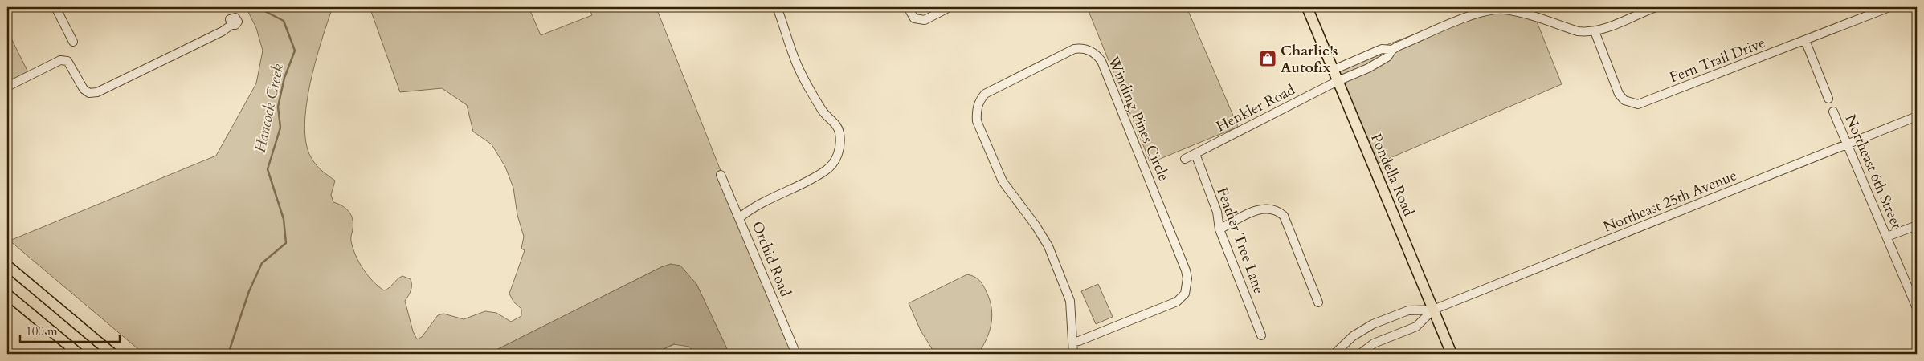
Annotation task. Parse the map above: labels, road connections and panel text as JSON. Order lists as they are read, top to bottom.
{
  "streets": {
    "main road": ["Pondella Road"],
    "street": [
      "Fern Trail Drive",
      "Henkler Road",
      "Winding Pines Circle",
      "Northeast 6th Street",
      "Northeast 25th Avenue",
      "Feather Tree Lane",
      "Orchid Road"
    ]
  },
  "crossings": [
    ["Henkler Road", "Pondella Road"],
    ["Henkler Road", "Feather Tree Lane"],
    ["Northeast 6th Street", "Northeast 25th Avenue"],
    ["Pondella Road", "Northeast 25th Avenue"]
  ],
  "water": ["Hancock Creek"],
  "places": {
    "shop": ["Charlie's Autofix"]
  },
  "scale_bar": "100 m"
}
